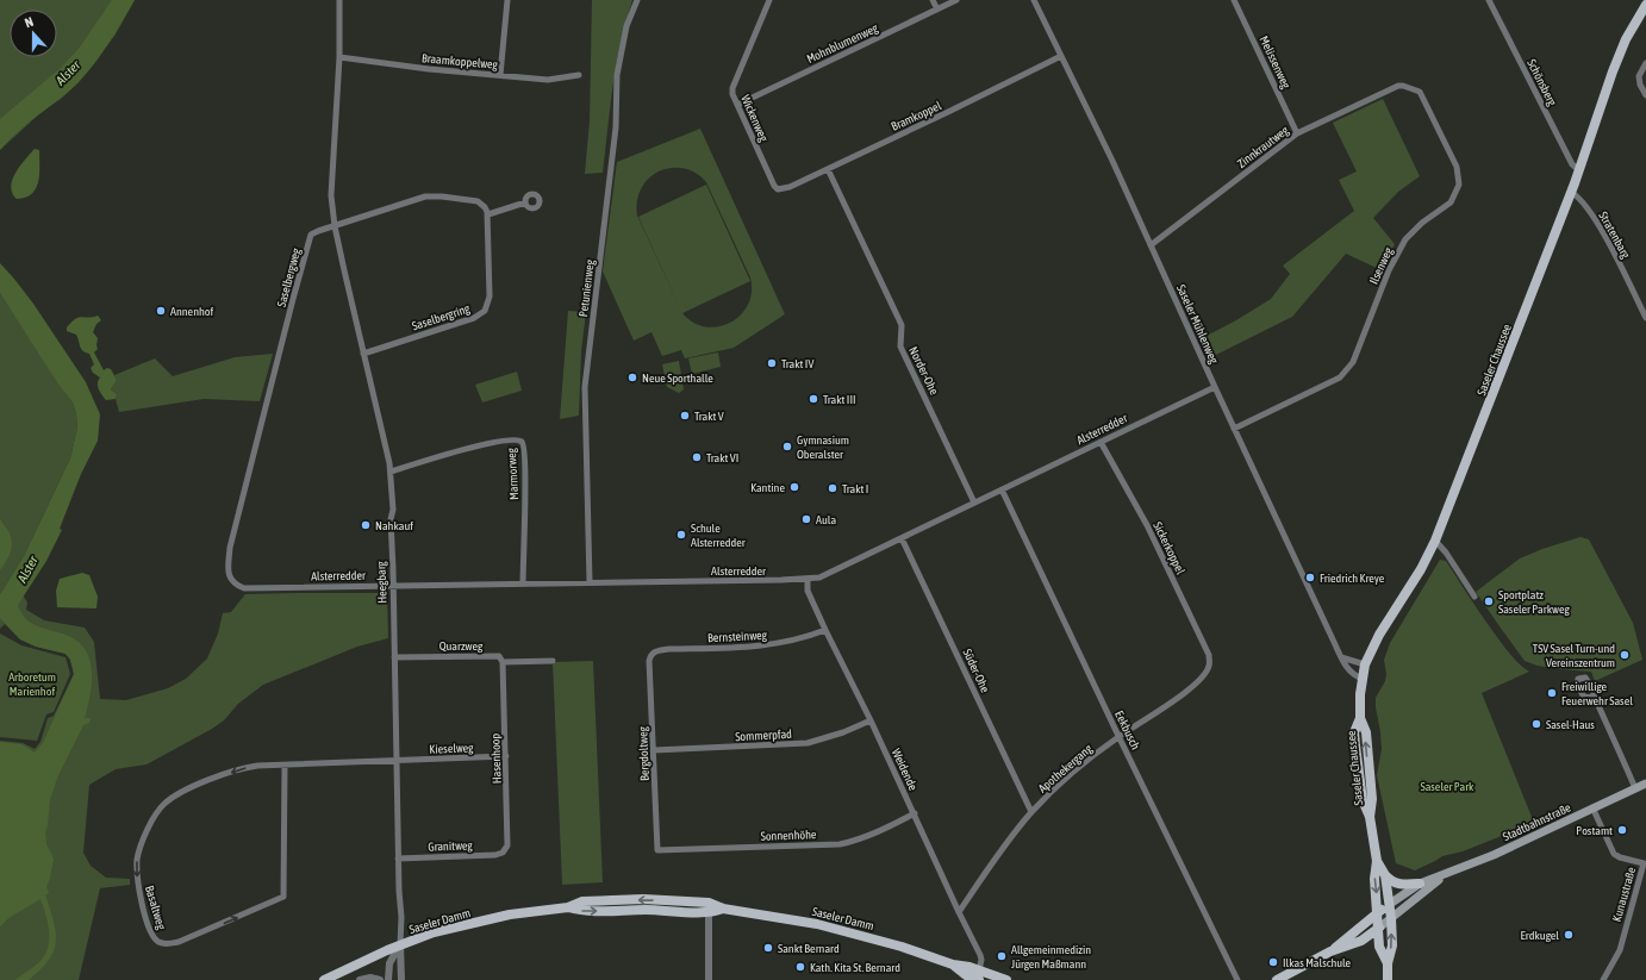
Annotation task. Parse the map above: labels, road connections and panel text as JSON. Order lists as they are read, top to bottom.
{
  "streets": {
    "main road": ["Saseler Chaussee", "Stadtbahnstraße", "Saseler Damm"],
    "street": [
      "Mohnblumenweg",
      "Braamkoppelweg",
      "Melissenweg",
      "Schönsberg",
      "Bramkoppel",
      "Wickenweg",
      "Zinnkrautweg",
      "Stratenbarg",
      "Ilsenweg",
      "Saselbergweg",
      "Petunienweg",
      "Saselbergring",
      "Saseler Mühlenweg",
      "Norder-Ohe",
      "Alsterredder",
      "Marmorweg",
      "Sickerkoppel",
      "Heegbarg",
      "Bernsteinweg",
      "Quarzweg",
      "Süder-Ohe",
      "Eekbusch",
      "Sommerpfad",
      "Kieselweg",
      "Bergdoltweg",
      "Hasenhoop",
      "Apothekergang",
      "Weidende",
      "Sonnenhöhe",
      "Granitweg",
      "Kunaustraße",
      "Basaltweg"
    ]
  },
  "crossings": [
    ["Mohnblumenweg", "Wickenweg"],
    ["Melissenweg", "Zinnkrautweg"],
    ["Schönsberg", "Saseler Chaussee"],
    ["Bramkoppel", "Wickenweg"],
    ["Bramkoppel", "Saseler Mühlenweg"],
    ["Bramkoppel", "Norder-Ohe"],
    ["Zinnkrautweg", "Ilsenweg"],
    ["Zinnkrautweg", "Saseler Mühlenweg"],
    ["Stratenbarg", "Saseler Chaussee"],
    ["Ilsenweg", "Saseler Mühlenweg"],
    ["Saselbergweg", "Alsterredder"],
    ["Saselbergweg", "Heegbarg"],
    ["Petunienweg", "Alsterredder"],
    ["Saselbergring", "Heegbarg"],
    ["Saseler Mühlenweg", "Saseler Chaussee"],
    ["Saseler Mühlenweg", "Alsterredder"],
    ["Saseler Chaussee", "Stadtbahnstraße"],
    ["Norder-Ohe", "Alsterredder"],
    ["Alsterredder", "Marmorweg"],
    ["Alsterredder", "Sickerkoppel"],
    ["Alsterredder", "Heegbarg"],
    ["Alsterredder", "Süder-Ohe"],
    ["Alsterredder", "Eekbusch"],
    ["Alsterredder", "Weidende"],
    ["Marmorweg", "Heegbarg"],
    ["Sickerkoppel", "Apothekergang"],
    ["Heegbarg", "Quarzweg"],
    ["Heegbarg", "Kieselweg"],
    ["Heegbarg", "Granitweg"],
    ["Heegbarg", "Basaltweg"],
    ["Heegbarg", "Saseler Damm"],
    ["Bernsteinweg", "Bergdoltweg"],
    ["Bernsteinweg", "Weidende"],
    ["Quarzweg", "Hasenhoop"],
    ["Süder-Ohe", "Apothekergang"],
    ["Eekbusch", "Apothekergang"],
    ["Sommerpfad", "Bergdoltweg"],
    ["Sommerpfad", "Weidende"],
    ["Kieselweg", "Hasenhoop"],
    ["Kieselweg", "Basaltweg"],
    ["Bergdoltweg", "Sonnenhöhe"],
    ["Hasenhoop", "Granitweg"],
    ["Apothekergang", "Weidende"],
    ["Weidende", "Sonnenhöhe"],
    ["Weidende", "Saseler Damm"],
    ["Stadtbahnstraße", "Kunaustraße"]
  ],
  "water": ["Alster"],
  "parks": ["Arboretum Marienhof", "Saseler Park"],
  "places": [
    "Annenhof",
    "Trakt IV",
    "Neue Sporthalle",
    "Trakt III",
    "Trakt V",
    "Gymnasium Oberalster",
    "Trakt VI",
    "Kantine",
    "Trakt I",
    "Aula",
    "Nahkauf",
    "Schule Alsterredder",
    "Friedrich Kreye",
    "Sportplatz Saseler Parkweg",
    "TSV Sasel Turn-und Vereinszentrum",
    "Freiwillige Feuerwehr Sasel",
    "Sasel-Haus",
    "Postamt",
    "Erdkugel",
    "Sankt Bernard",
    "Allgemeinmedizin Jürgen Maßmann",
    "Ilkas Malschule",
    "Kath. Kita St. Bernard"
  ],
  "north": "top"
}
